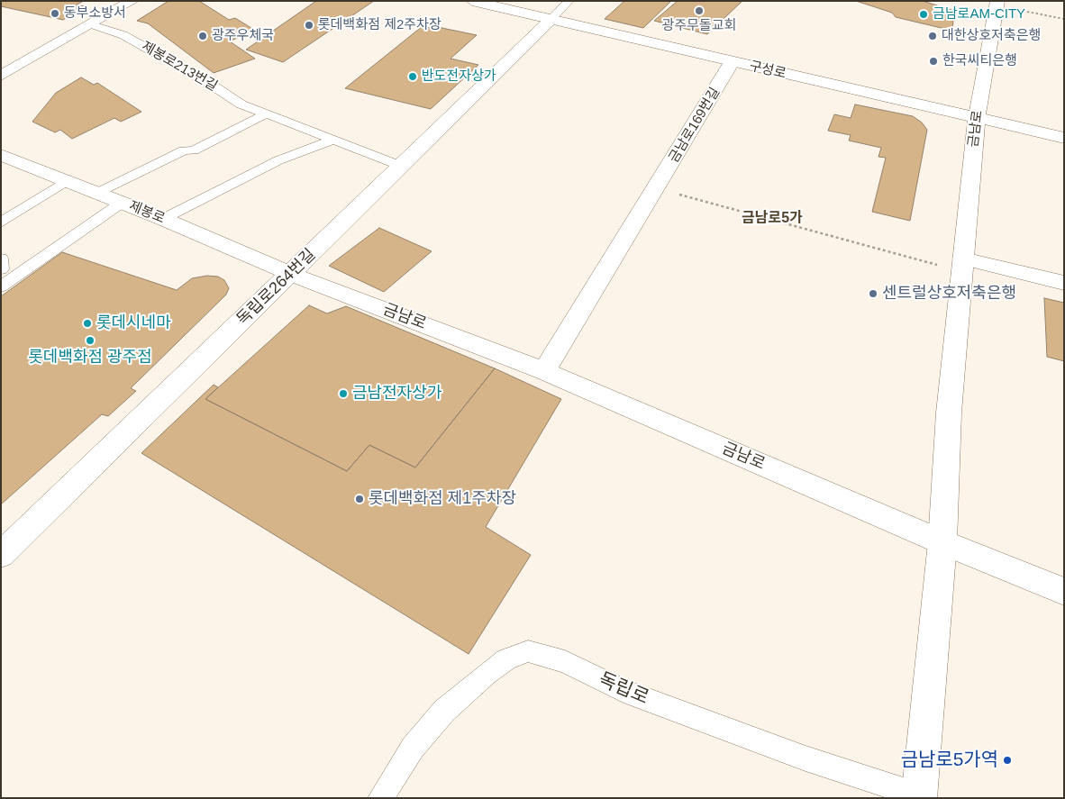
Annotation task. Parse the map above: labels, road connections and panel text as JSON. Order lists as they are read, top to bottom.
{
  "streets": {
    "street": [
      "구성로",
      "금남로169번길",
      "금남로",
      "제봉로",
      "독립로264번길"
    ],
    "lane": ["제봉로213번길", "독립로"]
  },
  "crossings": [
    ["제봉로213번길", "독립로264번길"],
    ["구성로", "금남로169번길"],
    ["구성로", "금남로"],
    ["구성로", "독립로264번길"],
    ["금남로", "제봉로"],
    ["금남로", "독립로264번길"],
    ["금남로", "독립로"],
    ["제봉로", "독립로264번길"]
  ],
  "districts": ["금남로5가"],
  "places": [
    "광주무돌교회",
    "동부소방서",
    "금남로AM-CITY",
    "롯데백화점 제2주차장",
    "광주우체국",
    "대한상호저축은행",
    "한국씨티은행",
    "반도전자상가",
    "센트럴상호저축은행",
    "롯데시네마",
    "롯데백화점 광주점",
    "금남전자상가",
    "롯데백화점 제1주차장",
    "금남로5가역"
  ]
}
